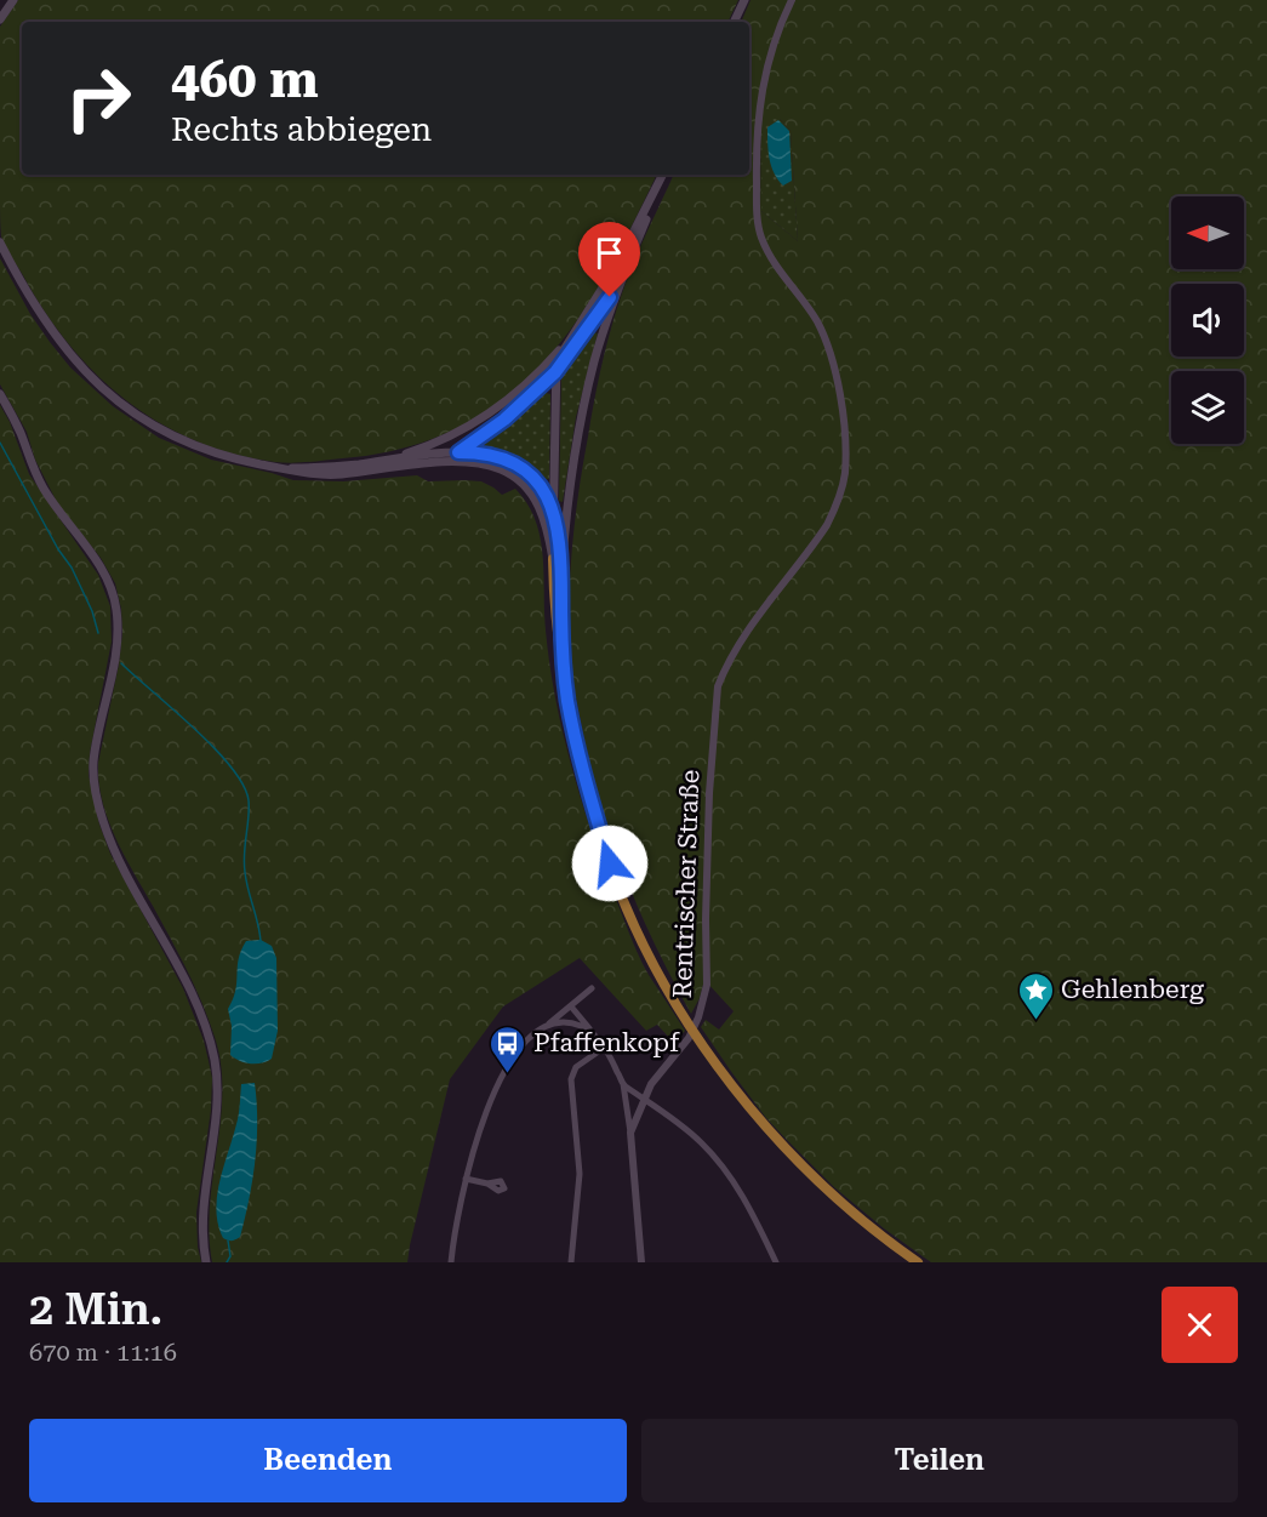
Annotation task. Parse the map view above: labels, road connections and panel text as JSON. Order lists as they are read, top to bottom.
{
  "streets": {
    "street": ["Rentrischer Straße"]
  },
  "places": {
    "place": ["Gehlenberg"],
    "bus stop": ["Pfaffenkopf"]
  },
  "north": "left",
  "page": {
    "turn": ["460 m", "Rechts abbiegen"],
    "heading": ["2 Min.", "670 m · 11:16"],
    "buttons": ["Beenden", "Teilen"]
  }
}
